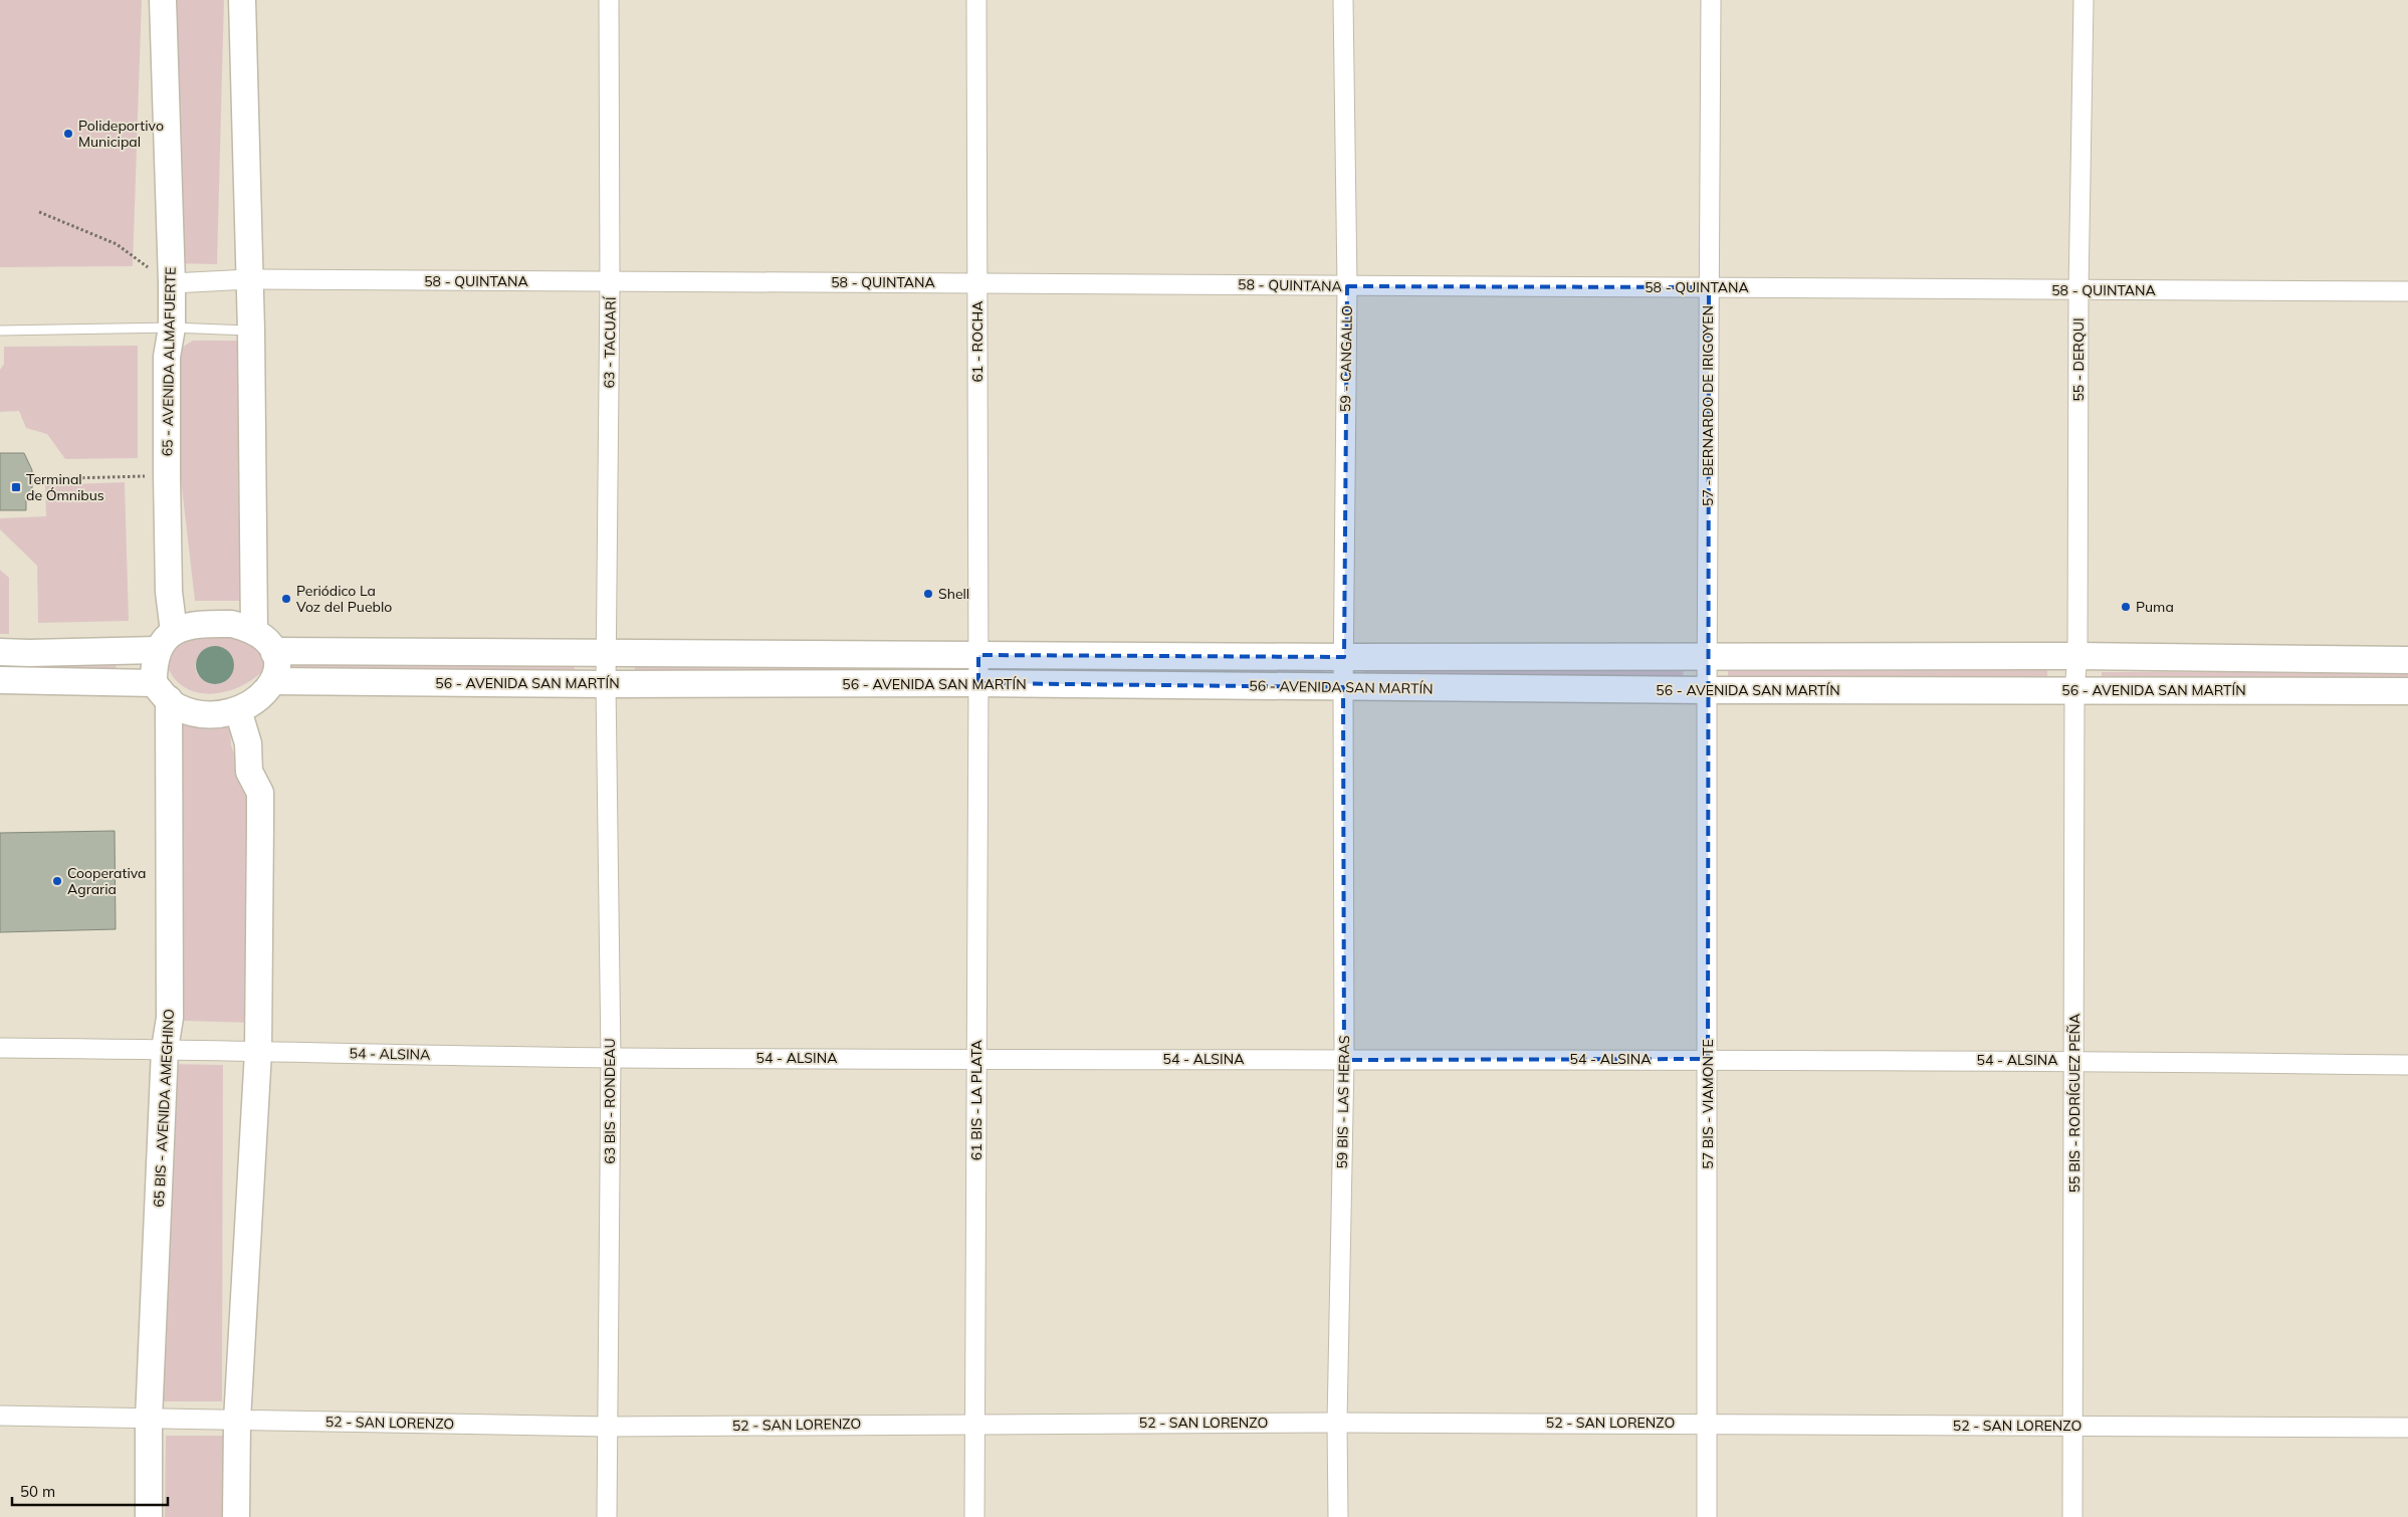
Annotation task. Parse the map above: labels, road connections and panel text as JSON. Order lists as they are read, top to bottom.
{
  "streets": {
    "main road": ["65 - AVENIDA ALMAFUERTE", "56 - AVENIDA SAN MARTÍN", "65 BIS - AVENIDA AMEGHINO"],
    "street": [
      "58 - QUINTANA",
      "61 - ROCHA",
      "63 - TACUARÍ",
      "59 - CANGALLO",
      "55 - DERQUI",
      "57 - BERNARDO DE IRIGOYEN",
      "54 - ALSINA",
      "61 BIS - LA PLATA",
      "63 BIS - RONDEAU",
      "59 BIS - LAS HERAS",
      "55 BIS - RODRÍGUEZ PEÑA",
      "57 BIS - VIAMONTE",
      "52 - SAN LORENZO"
    ]
  },
  "crossings": [
    ["58 - QUINTANA", "61 - ROCHA"],
    ["58 - QUINTANA", "63 - TACUARÍ"],
    ["58 - QUINTANA", "59 - CANGALLO"],
    ["58 - QUINTANA", "55 - DERQUI"],
    ["58 - QUINTANA", "65 - AVENIDA ALMAFUERTE"],
    ["58 - QUINTANA", "57 - BERNARDO DE IRIGOYEN"],
    ["61 - ROCHA", "56 - AVENIDA SAN MARTÍN"],
    ["61 - ROCHA", "61 BIS - LA PLATA"],
    ["63 - TACUARÍ", "56 - AVENIDA SAN MARTÍN"],
    ["63 - TACUARÍ", "63 BIS - RONDEAU"],
    ["59 - CANGALLO", "56 - AVENIDA SAN MARTÍN"],
    ["59 - CANGALLO", "59 BIS - LAS HERAS"],
    ["55 - DERQUI", "56 - AVENIDA SAN MARTÍN"],
    ["55 - DERQUI", "55 BIS - RODRÍGUEZ PEÑA"],
    ["65 - AVENIDA ALMAFUERTE", "56 - AVENIDA SAN MARTÍN"],
    ["65 - AVENIDA ALMAFUERTE", "65 BIS - AVENIDA AMEGHINO"],
    ["57 - BERNARDO DE IRIGOYEN", "56 - AVENIDA SAN MARTÍN"],
    ["57 - BERNARDO DE IRIGOYEN", "57 BIS - VIAMONTE"],
    ["56 - AVENIDA SAN MARTÍN", "61 BIS - LA PLATA"],
    ["56 - AVENIDA SAN MARTÍN", "63 BIS - RONDEAU"],
    ["56 - AVENIDA SAN MARTÍN", "59 BIS - LAS HERAS"],
    ["56 - AVENIDA SAN MARTÍN", "55 BIS - RODRÍGUEZ PEÑA"],
    ["56 - AVENIDA SAN MARTÍN", "57 BIS - VIAMONTE"],
    ["56 - AVENIDA SAN MARTÍN", "65 BIS - AVENIDA AMEGHINO"],
    ["54 - ALSINA", "61 BIS - LA PLATA"],
    ["54 - ALSINA", "63 BIS - RONDEAU"],
    ["54 - ALSINA", "59 BIS - LAS HERAS"],
    ["54 - ALSINA", "55 BIS - RODRÍGUEZ PEÑA"],
    ["54 - ALSINA", "57 BIS - VIAMONTE"],
    ["54 - ALSINA", "65 BIS - AVENIDA AMEGHINO"],
    ["61 BIS - LA PLATA", "52 - SAN LORENZO"],
    ["63 BIS - RONDEAU", "52 - SAN LORENZO"],
    ["59 BIS - LAS HERAS", "52 - SAN LORENZO"],
    ["55 BIS - RODRÍGUEZ PEÑA", "52 - SAN LORENZO"],
    ["57 BIS - VIAMONTE", "52 - SAN LORENZO"],
    ["65 BIS - AVENIDA AMEGHINO", "52 - SAN LORENZO"]
  ],
  "places": {
    "other": [
      "Polideportivo Municipal",
      "Shell",
      "Periódico La Voz del Pueblo",
      "Puma",
      "Cooperativa Agraria"
    ],
    "transit": ["Terminal de Ómnibus"]
  },
  "scale_bar": "50 m"
}
